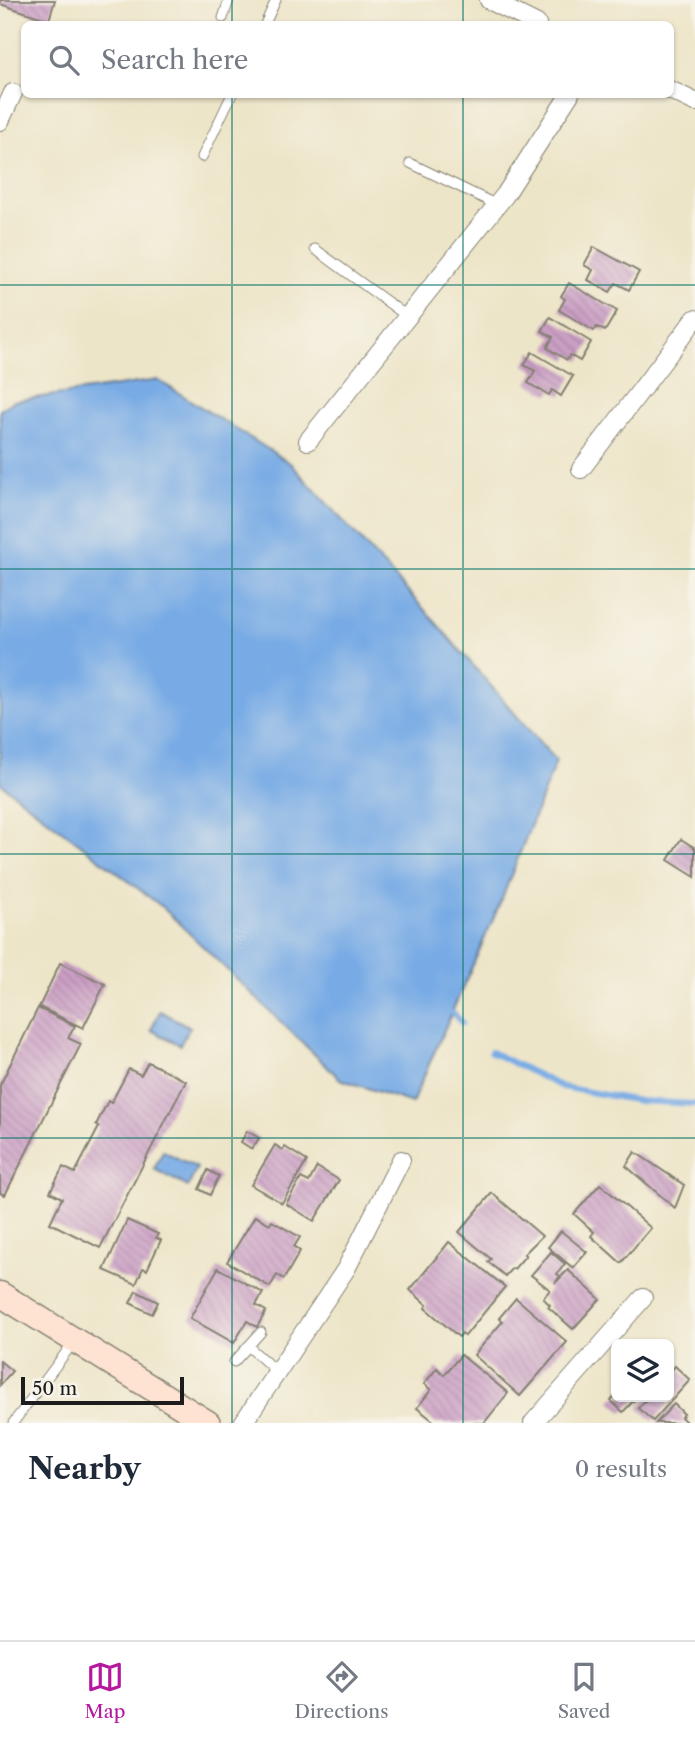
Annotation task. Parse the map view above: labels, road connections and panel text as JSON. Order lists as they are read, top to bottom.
{
  "scale_bar": "50 m",
  "page": {
    "search": "Search here",
    "scale": "50 m",
    "heading": ["Nearby", "0 results"],
    "nav": ["Map", "Directions", "Saved"]
  }
}
